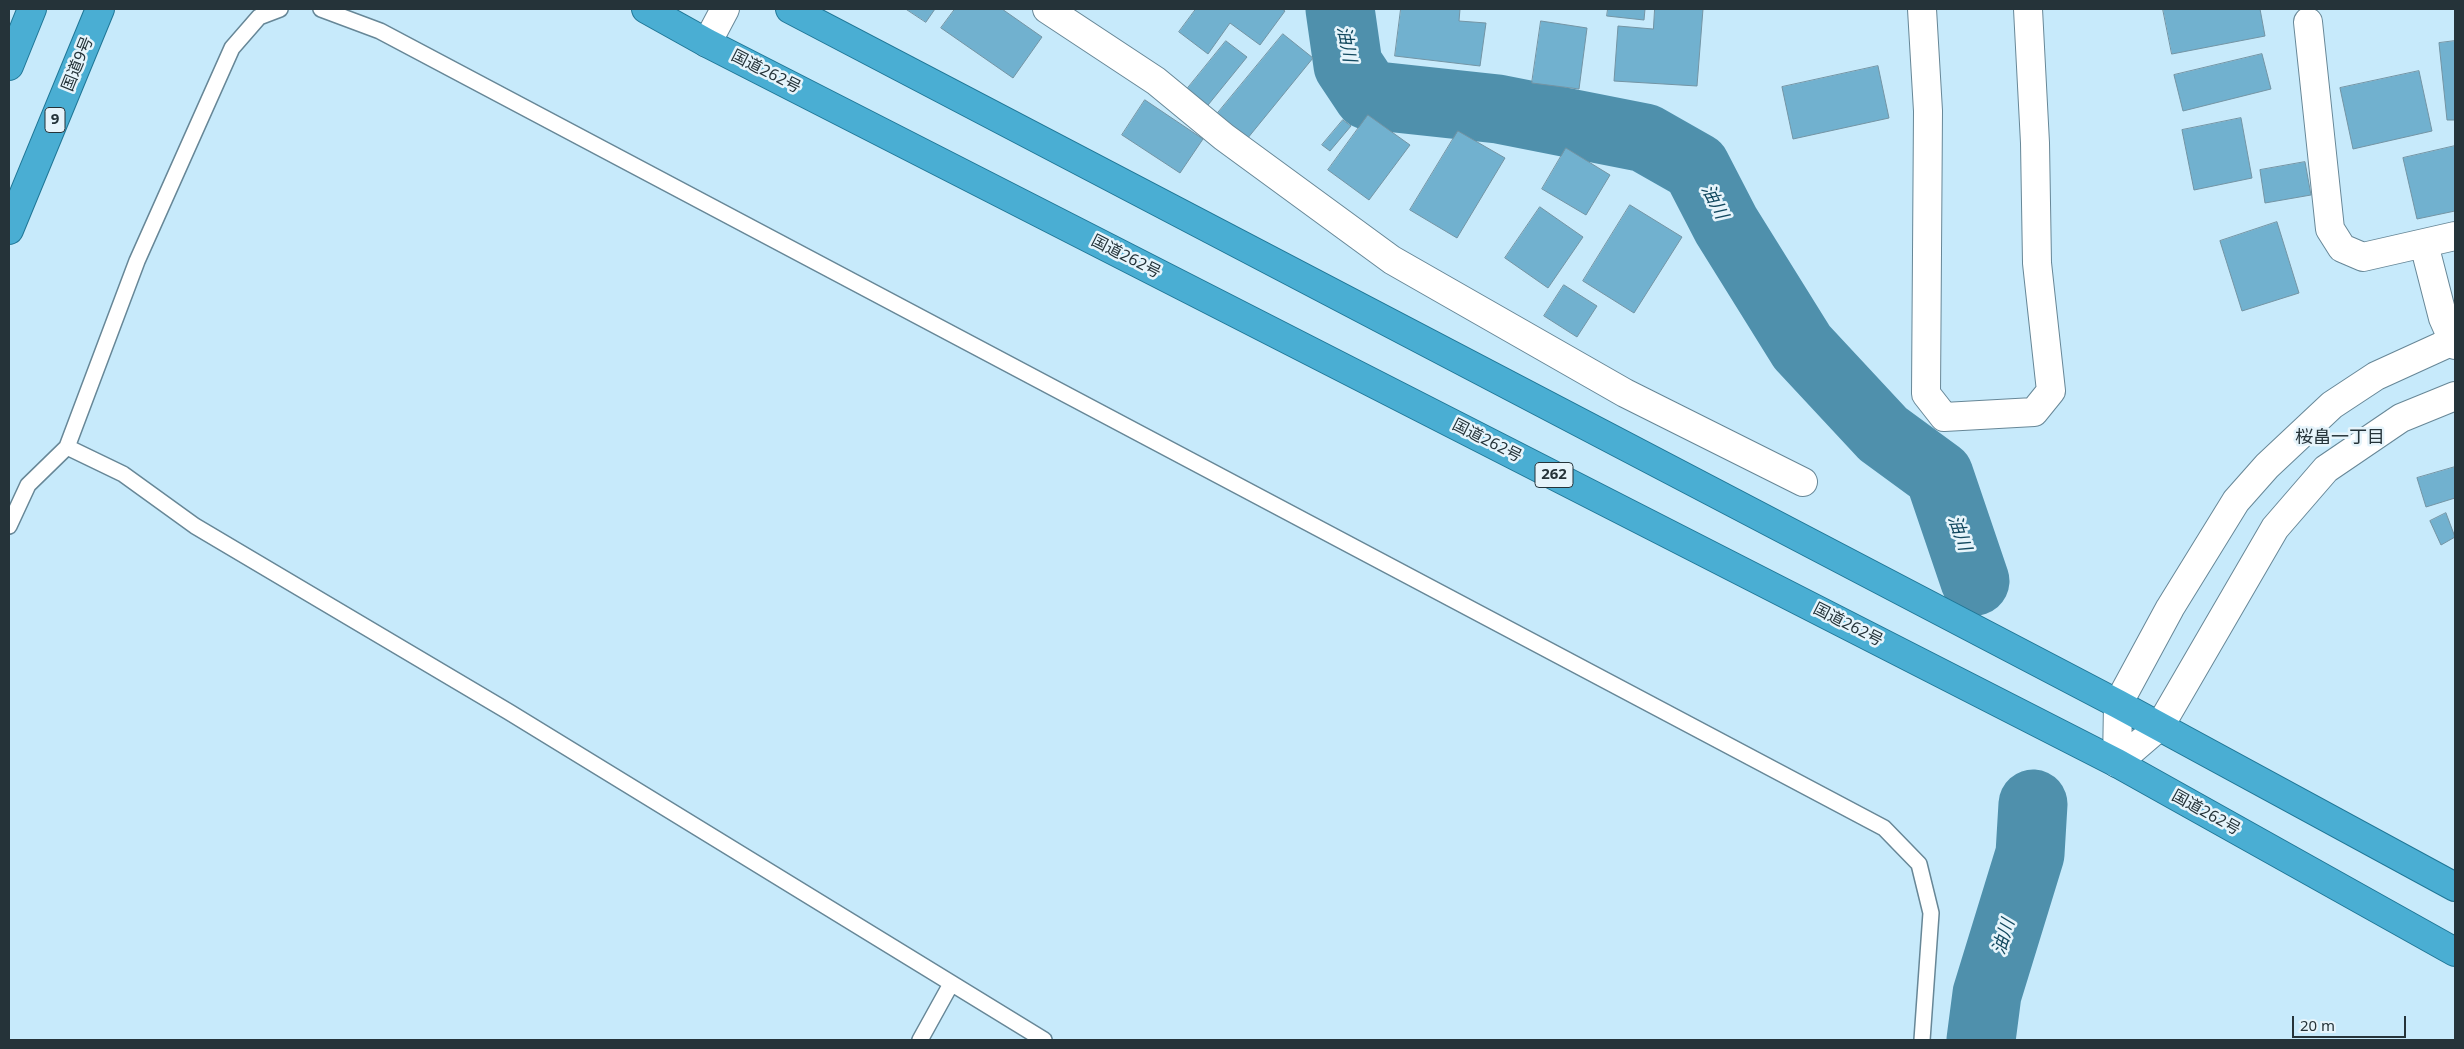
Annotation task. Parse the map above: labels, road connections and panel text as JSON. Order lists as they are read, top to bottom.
{
  "streets": {
    "highway": [
      "国道9号",
      "国道262号",
      "9",
      "262"
    ]
  },
  "districts": ["桜畠一丁目"],
  "water": ["油川"],
  "scale_bar": "20 m"
}
